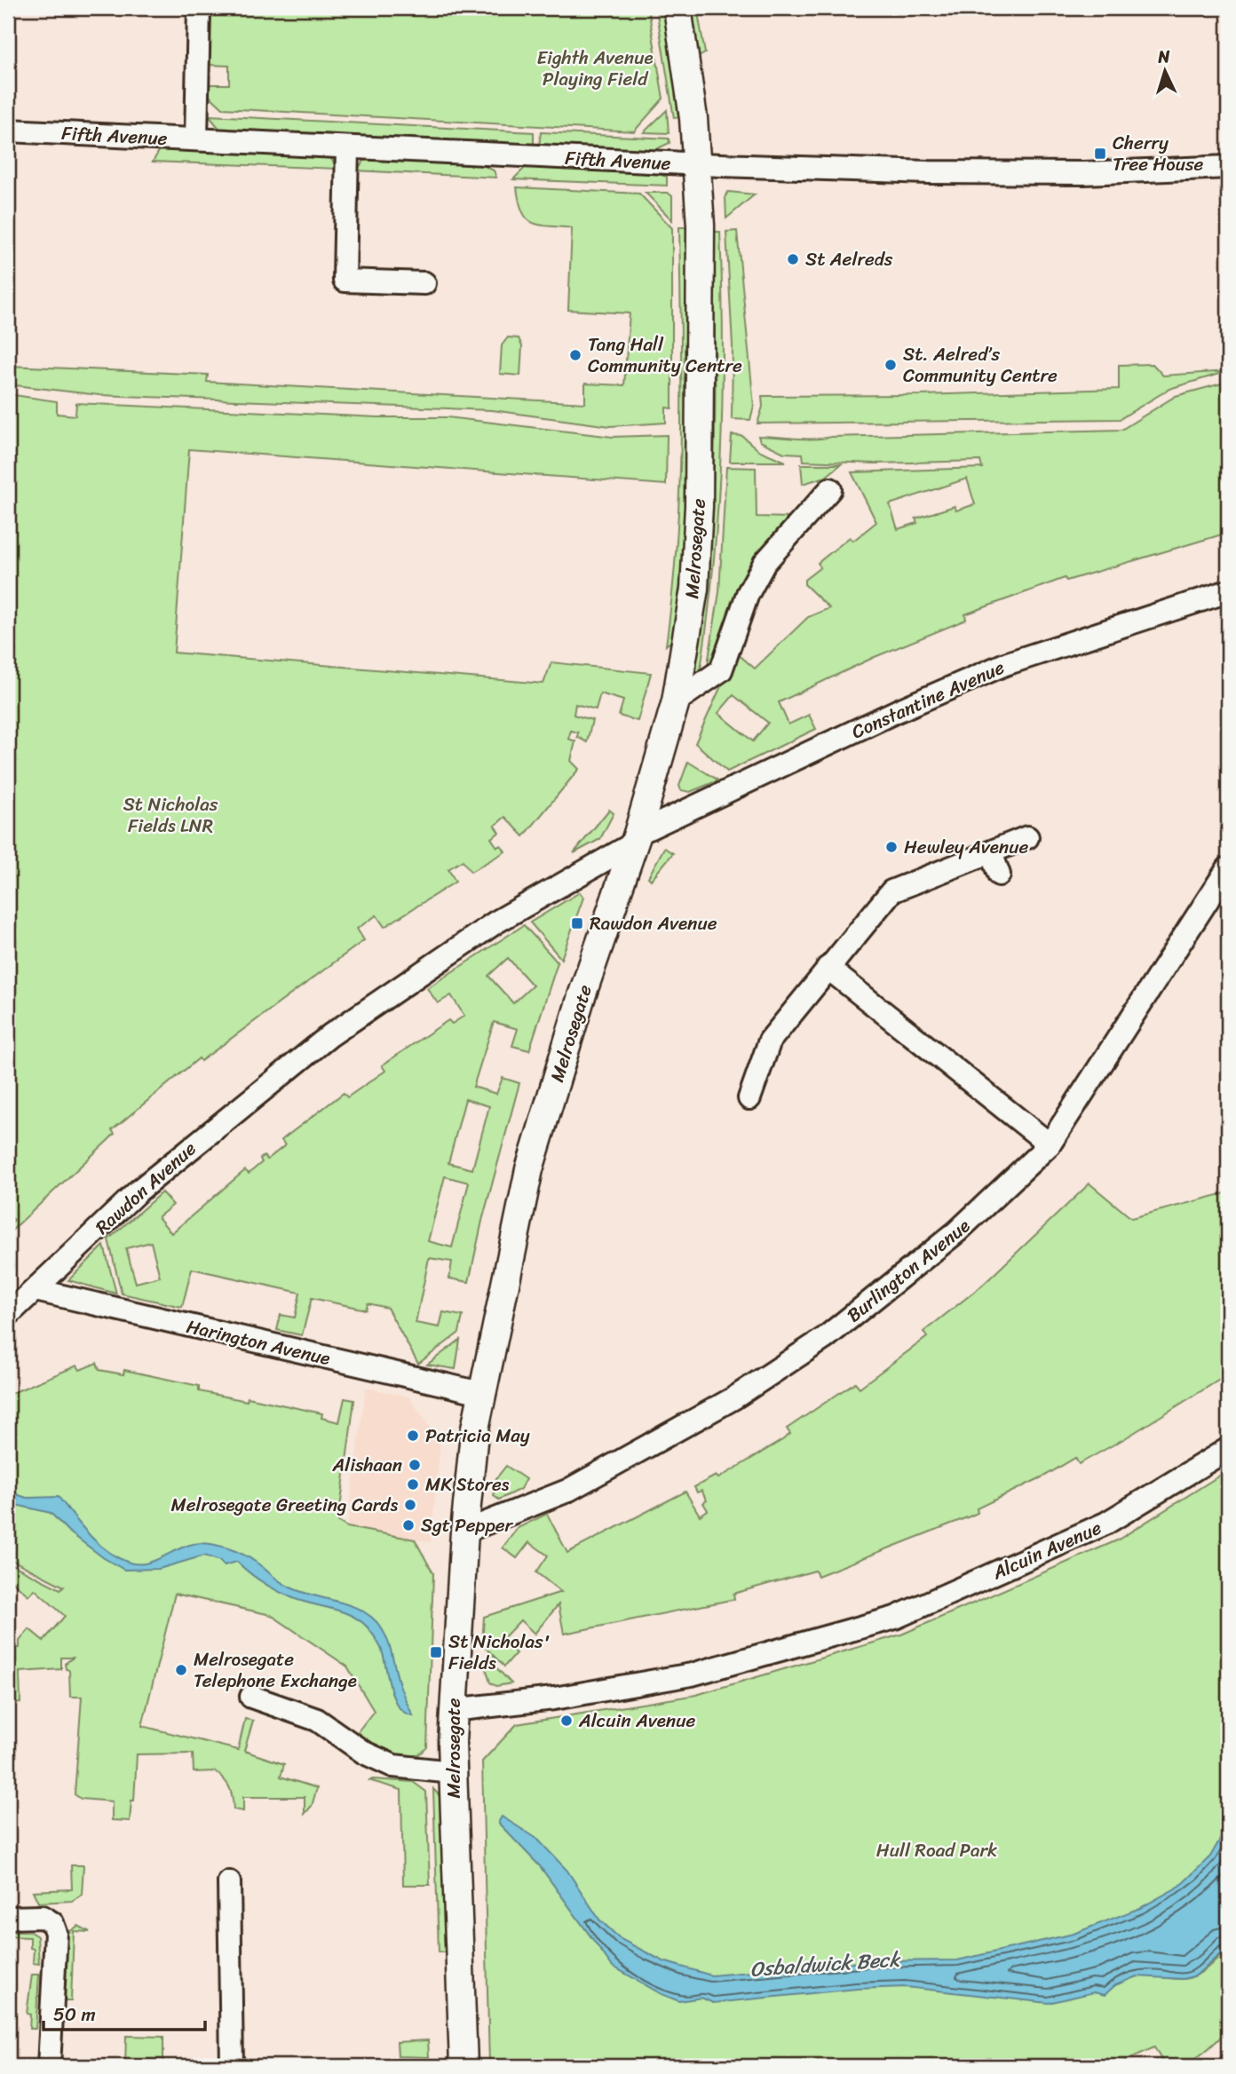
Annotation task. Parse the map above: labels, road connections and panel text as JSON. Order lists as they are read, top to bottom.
{
  "streets": {
    "street": [
      "Fifth Avenue",
      "Melrosegate",
      "Constantine Avenue",
      "Rawdon Avenue",
      "Burlington Avenue",
      "Harington Avenue",
      "Alcuin Avenue"
    ]
  },
  "crossings": [
    ["Fifth Avenue", "Melrosegate"],
    ["Melrosegate", "Constantine Avenue"],
    ["Melrosegate", "Rawdon Avenue"],
    ["Melrosegate", "Burlington Avenue"],
    ["Melrosegate", "Harington Avenue"],
    ["Melrosegate", "Alcuin Avenue"],
    ["Constantine Avenue", "Rawdon Avenue"],
    ["Rawdon Avenue", "Harington Avenue"]
  ],
  "water": ["Osbaldwick Beck"],
  "parks": ["Eighth Avenue Playing Field", "St Nicholas Fields LNR", "Hull Road Park"],
  "places": {
    "transit": ["Cherry Tree House", "Rawdon Avenue", "St Nicholas' Fields"],
    "other": [
      "St Aelreds",
      "Tang Hall Community Centre",
      "St. Aelred’s Community Centre",
      "Hewley Avenue",
      "Patricia May",
      "Alishaan",
      "MK Stores",
      "Melrosegate Greeting Cards",
      "Sgt Pepper",
      "Melrosegate Telephone Exchange",
      "Alcuin Avenue"
    ]
  },
  "scale_bar": "50 m",
  "north": "top"
}
